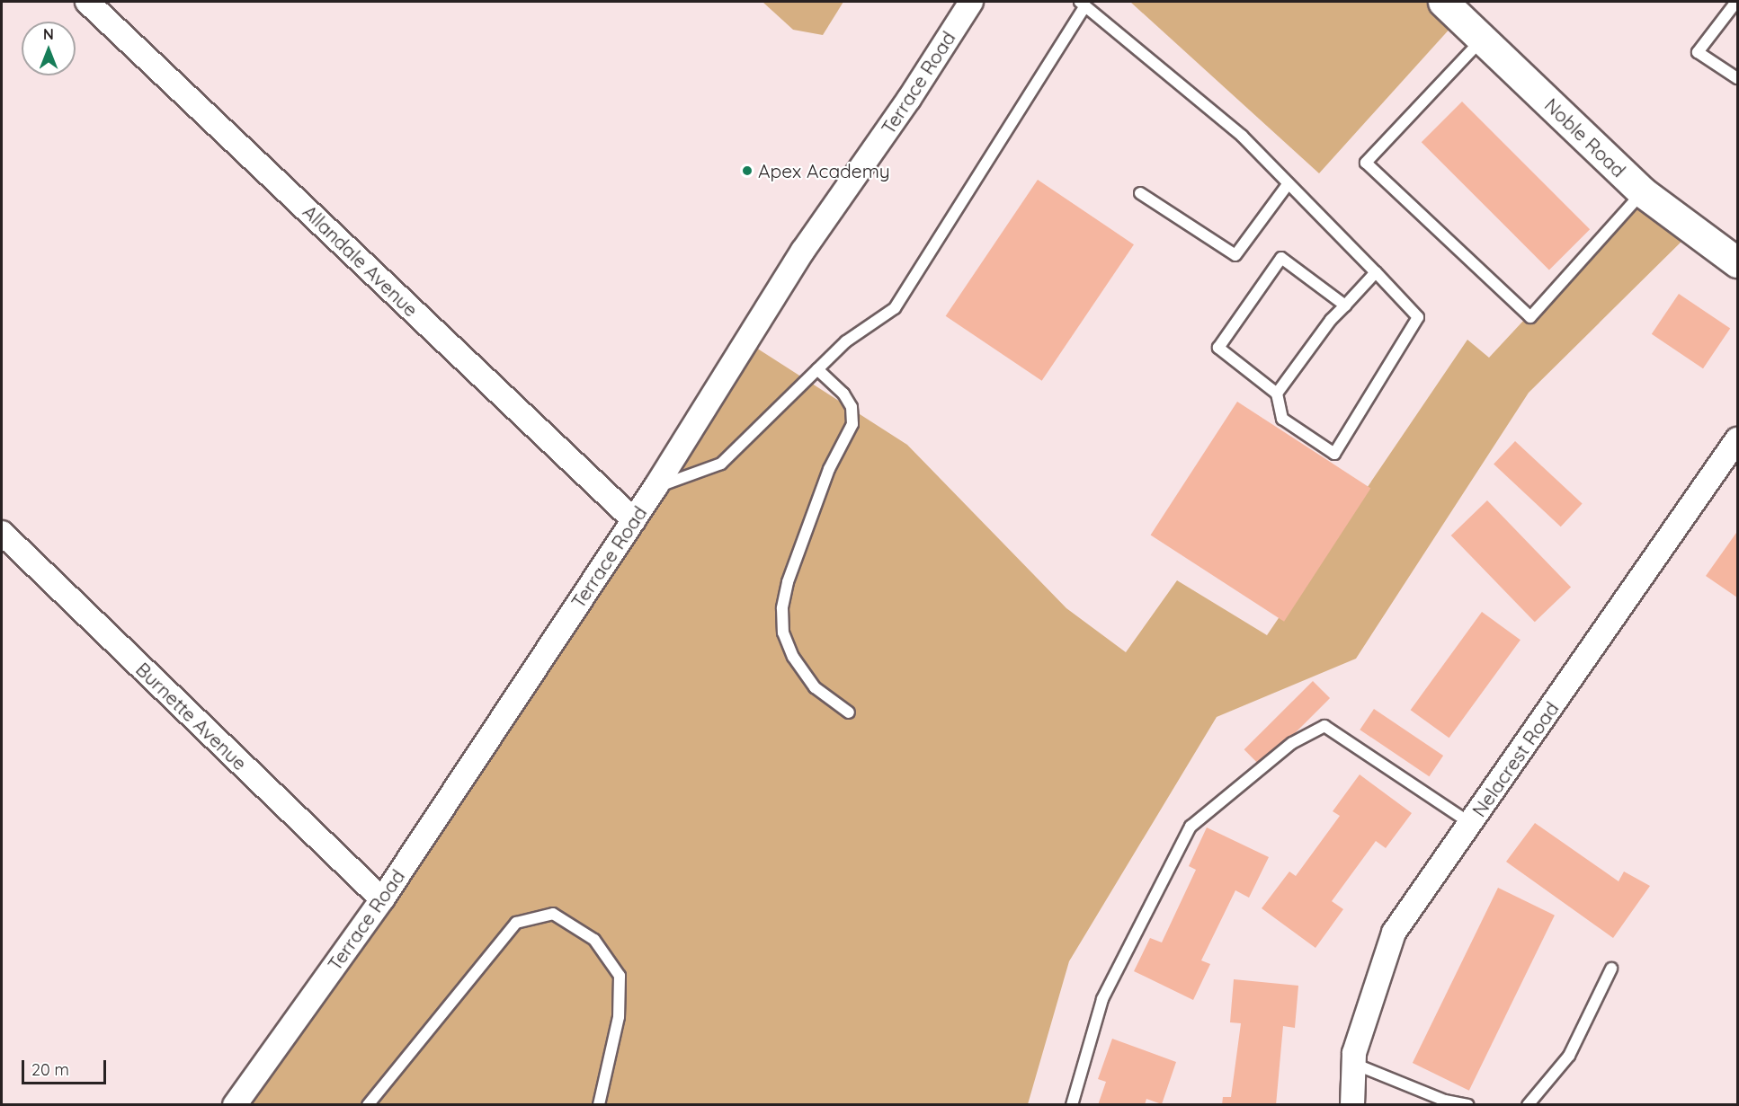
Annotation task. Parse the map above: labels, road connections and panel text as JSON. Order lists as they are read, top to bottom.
{
  "streets": {
    "main road": ["Noble Road"],
    "street": [
      "Terrace Road",
      "Allandale Avenue",
      "Burnette Avenue",
      "Nelacrest Road"
    ]
  },
  "crossings": [
    ["Terrace Road", "Allandale Avenue"],
    ["Terrace Road", "Burnette Avenue"]
  ],
  "places": ["Apex Academy"],
  "scale_bar": "20 m",
  "north": "top"
}
